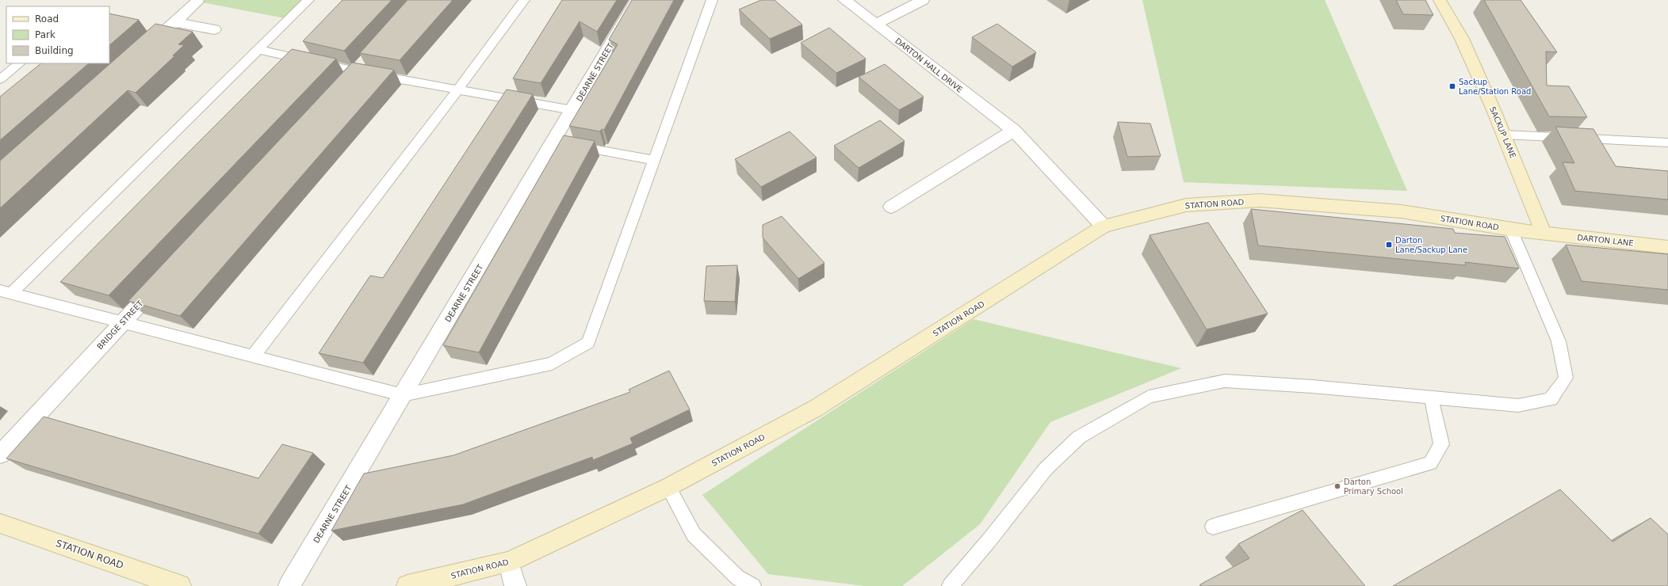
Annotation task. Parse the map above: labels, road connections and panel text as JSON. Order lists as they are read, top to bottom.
{
  "streets": {
    "main road": ["SACKUP LANE", "STATION ROAD", "DARTON LANE"],
    "street": ["DARTON HALL DRIVE", "DEARNE STREET", "BRIDGE STREET"]
  },
  "crossings": [
    ["DARTON HALL DRIVE", "STATION ROAD"],
    ["SACKUP LANE", "STATION ROAD"],
    ["SACKUP LANE", "DARTON LANE"],
    ["STATION ROAD", "DARTON LANE"]
  ],
  "places": {
    "transit": ["Sackup Lane/Station Road", "Darton Lane/Sackup Lane"],
    "other": ["Darton Primary School"]
  },
  "legend": ["Road", "Park", "Building"]
}
